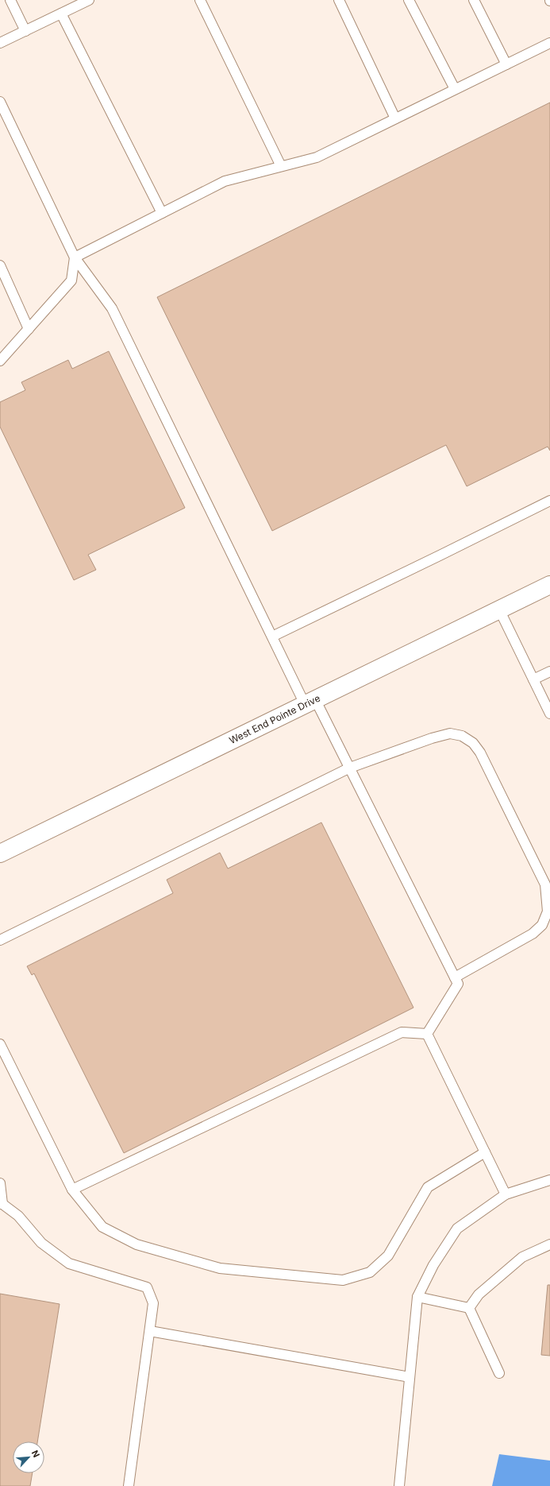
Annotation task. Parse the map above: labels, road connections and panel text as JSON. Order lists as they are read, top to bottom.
{
  "streets": {
    "street": ["West End Pointe Drive"]
  },
  "north": "top right"
}
